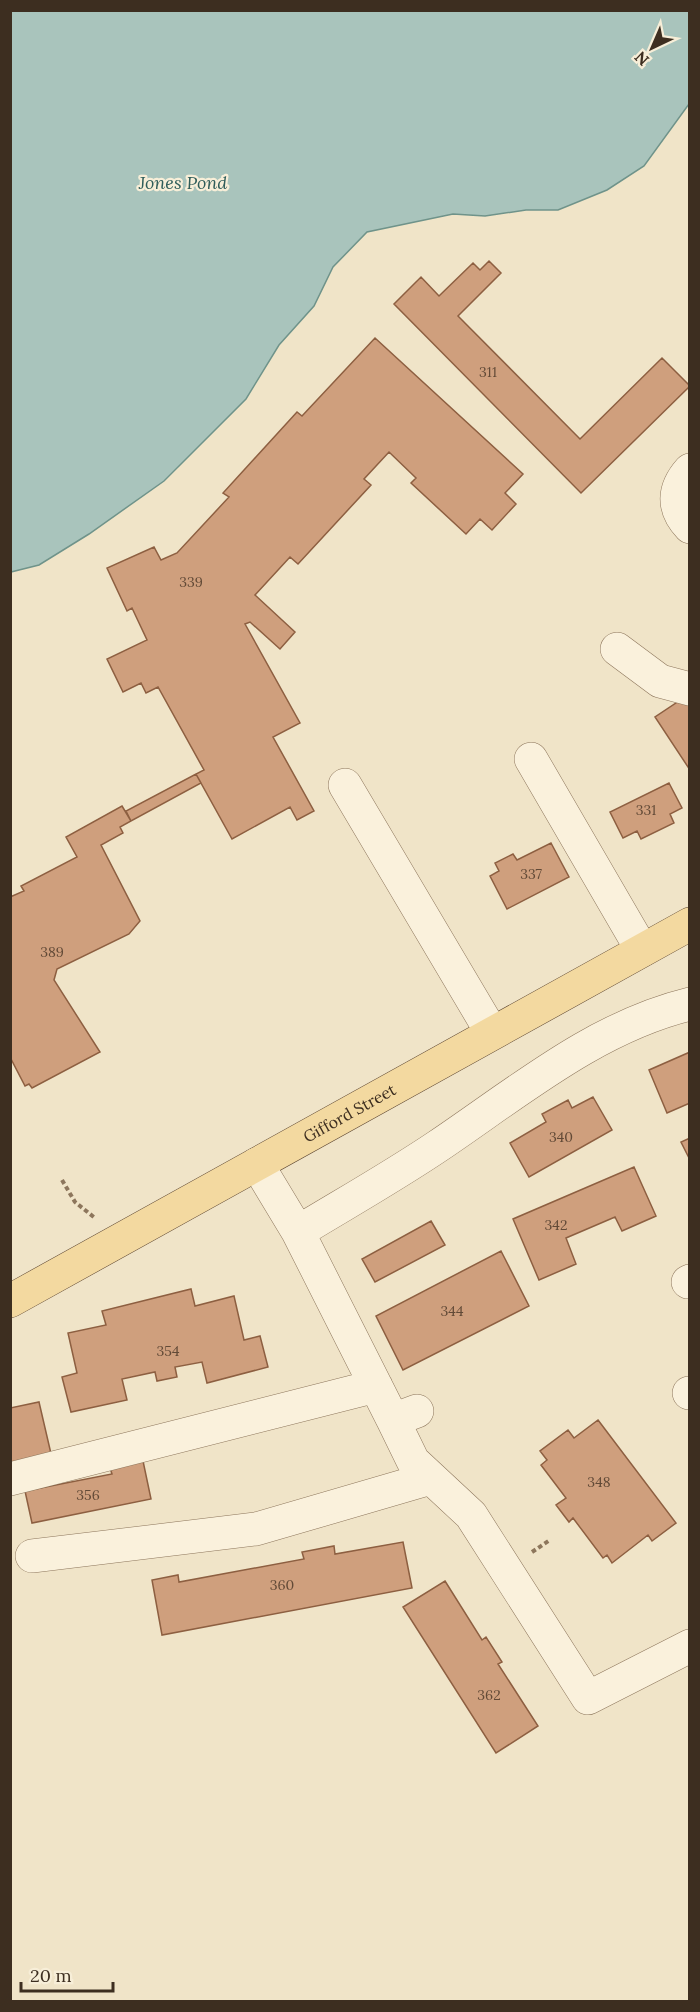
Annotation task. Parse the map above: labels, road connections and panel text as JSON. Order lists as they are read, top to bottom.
{
  "streets": {
    "main road": ["Gifford Street"]
  },
  "water": ["Jones Pond"],
  "house_numbers": [
    "311",
    "339",
    "331",
    "337",
    "389",
    "340",
    "342",
    "344",
    "354",
    "348",
    "356",
    "360",
    "362"
  ],
  "scale_bar": "20 m",
  "north": "bottom left"
}
